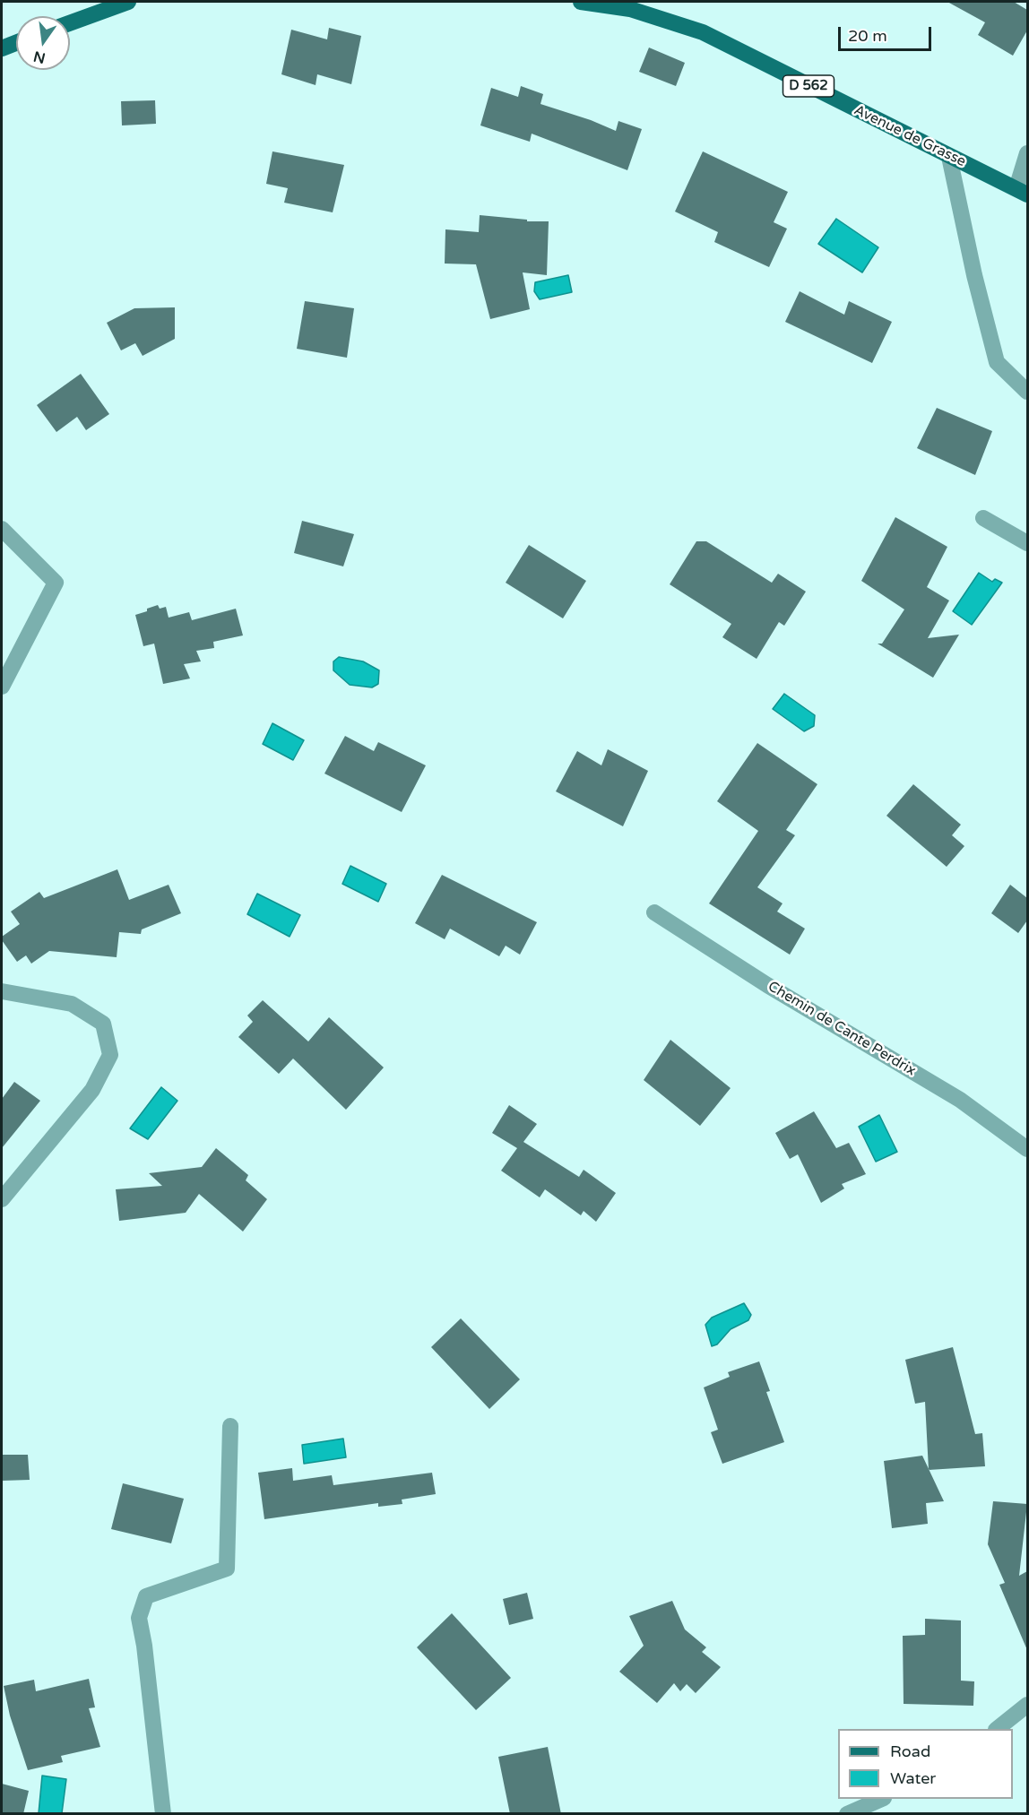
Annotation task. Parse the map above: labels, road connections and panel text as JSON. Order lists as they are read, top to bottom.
{
  "streets": {
    "main road": ["D 562", "Avenue de Grasse"],
    "street": ["Chemin de Cante Perdrix"]
  },
  "legend": ["Road", "Water"],
  "scale_bar": "20 m",
  "north": "bottom"
}
